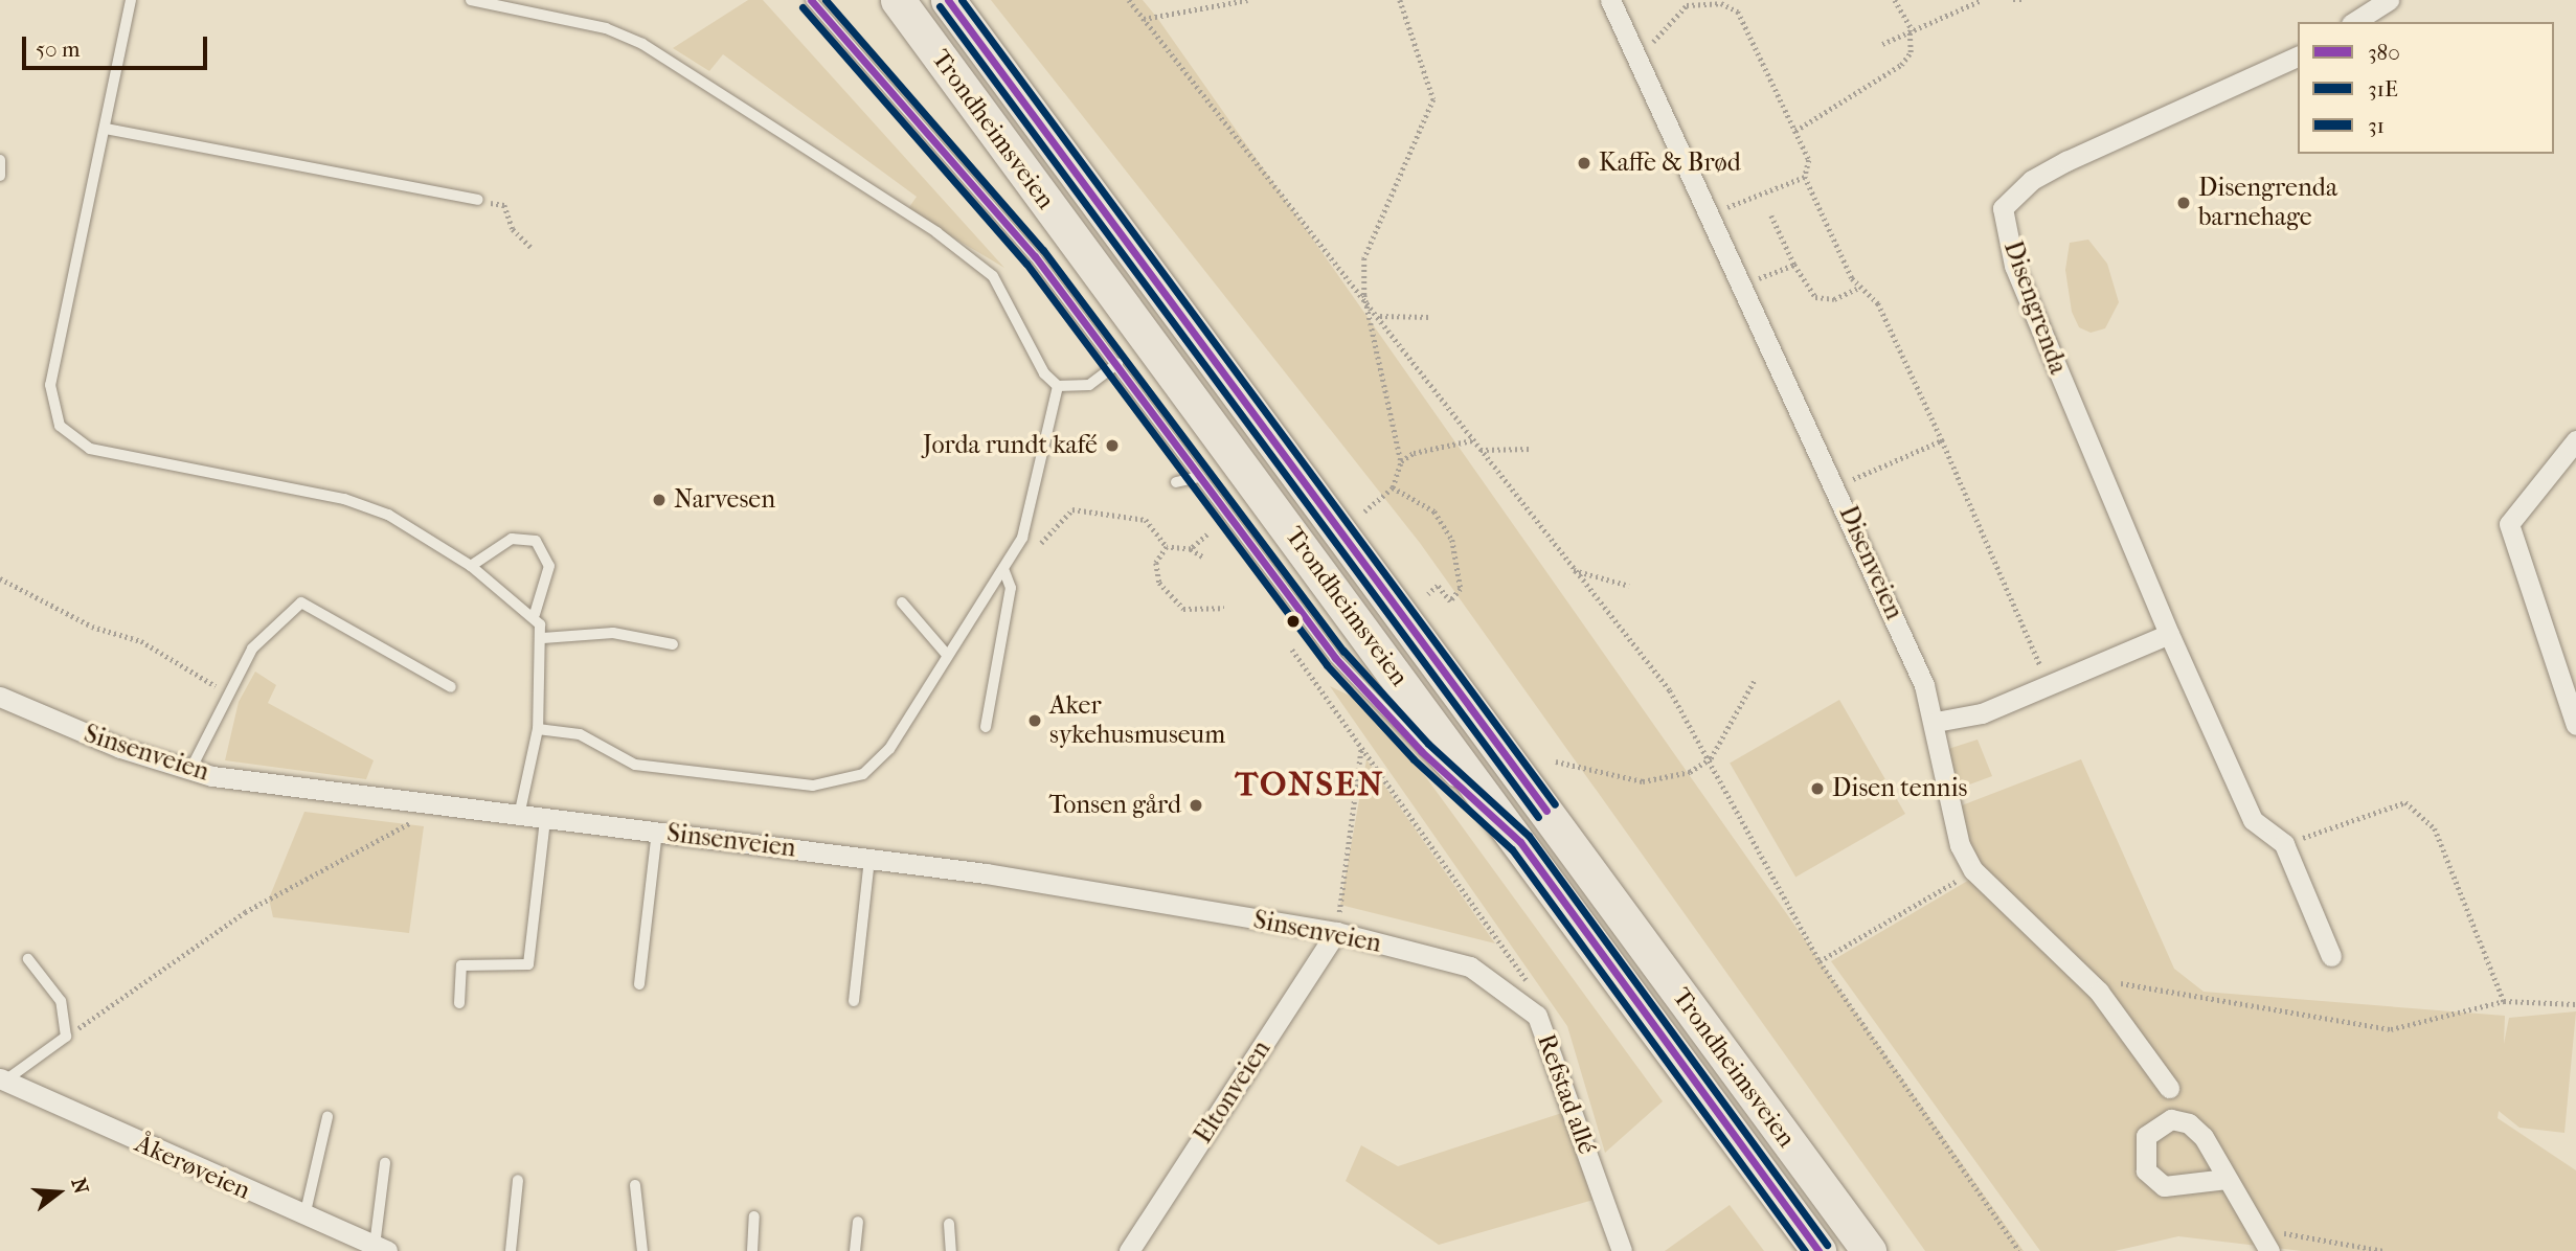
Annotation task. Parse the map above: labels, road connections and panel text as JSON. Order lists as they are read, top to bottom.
{
  "streets": {
    "highway": ["Trondheimsveien"],
    "street": [
      "Disengrenda",
      "Disenveien",
      "Sinsenveien",
      "Eltonveien",
      "Refstad allé",
      "Åkerøveien"
    ]
  },
  "crossings": [
    ["Sinsenveien", "Eltonveien"],
    ["Sinsenveien", "Refstad allé"]
  ],
  "districts": ["TONSEN"],
  "places": [
    "Kaffe & Brød",
    "Disengrenda barnehage",
    "Jorda rundt kafé",
    "Narvesen",
    "Aker sykehusmuseum",
    "Disen tennis",
    "Tonsen gård"
  ],
  "lines": ["transit line 380", "transit line 31", "transit line 31E"],
  "legend": ["380", "31E", "31"],
  "scale_bar": "50 m",
  "north": "right"
}
